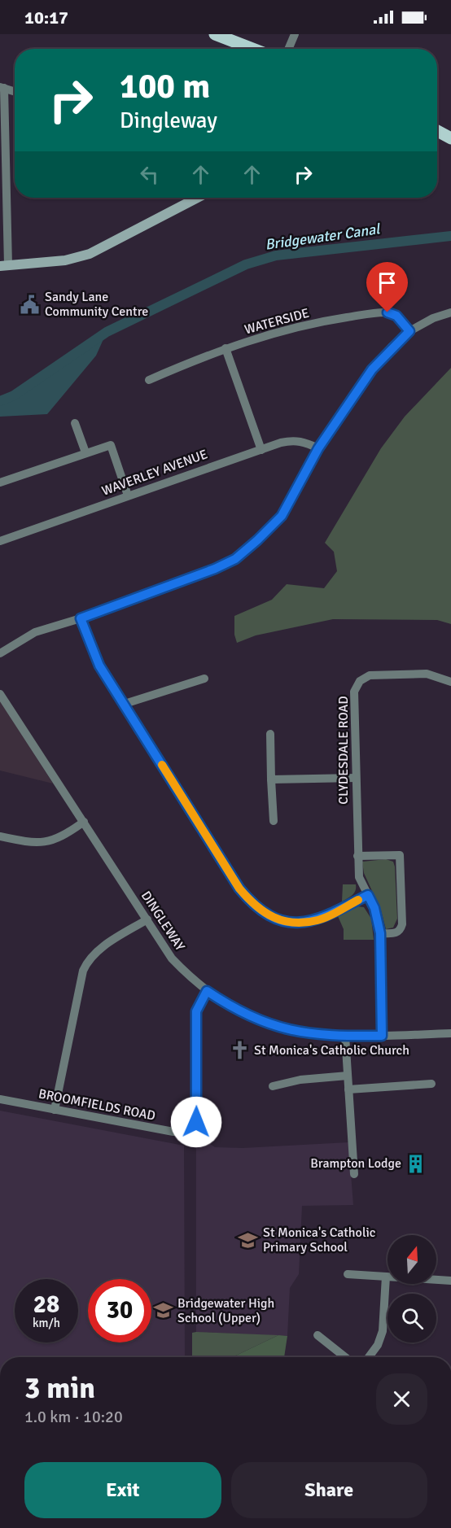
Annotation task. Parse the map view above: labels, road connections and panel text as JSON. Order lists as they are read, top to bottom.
{
  "streets": {
    "street": [
      "WATERSIDE",
      "WAVERLEY AVENUE",
      "CLYDESDALE ROAD",
      "DINGLEWAY",
      "BROOMFIELDS ROAD"
    ]
  },
  "crossings": [
    ["CLYDESDALE ROAD", "DINGLEWAY"],
    ["DINGLEWAY", "BROOMFIELDS ROAD"]
  ],
  "water": ["Bridgewater Canal"],
  "places": {
    "public building": ["Sandy Lane Community Centre"],
    "church": ["St Monica's Catholic Church"],
    "building": ["Brampton Lodge"],
    "school or university": ["St Monica's Catholic Primary School", "Bridgewater High School (Upper)"]
  },
  "north": "top",
  "page": {
    "status": "10:17",
    "turn": ["100 m", "Dingleway"],
    "speed": "28 km/h",
    "limit": "30",
    "heading": ["3 min", "1.0 km · 10:20"],
    "buttons": ["Exit", "Share"]
  }
}
